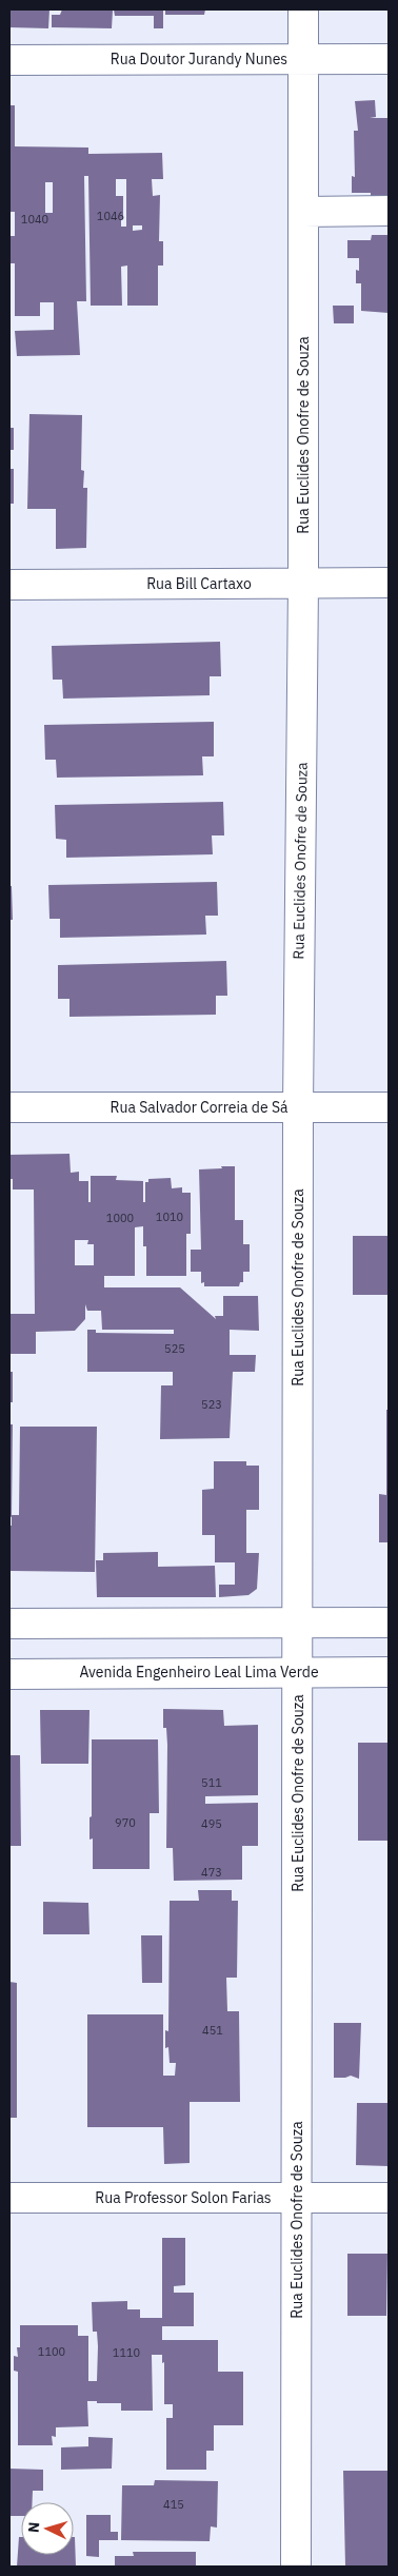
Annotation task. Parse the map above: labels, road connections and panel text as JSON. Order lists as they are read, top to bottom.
{
  "streets": {
    "street": [
      "Rua Doutor Jurandy Nunes",
      "Rua Euclides Onofre de Souza",
      "Rua Bill Cartaxo",
      "Rua Salvador Correia de Sá",
      "Avenida Engenheiro Leal Lima Verde",
      "Rua Professor Solon Farias"
    ]
  },
  "crossings": [
    ["Rua Doutor Jurandy Nunes", "Rua Euclides Onofre de Souza"],
    ["Rua Euclides Onofre de Souza", "Rua Bill Cartaxo"],
    ["Rua Euclides Onofre de Souza", "Rua Salvador Correia de Sá"],
    ["Rua Euclides Onofre de Souza", "Avenida Engenheiro Leal Lima Verde"],
    ["Rua Euclides Onofre de Souza", "Rua Professor Solon Farias"]
  ],
  "house_numbers": [
    "1046",
    "1040",
    "1010",
    "1000",
    "525",
    "523",
    "511",
    "970",
    "495",
    "473",
    "451",
    "1100",
    "1110",
    "415"
  ],
  "north": "left"
}
